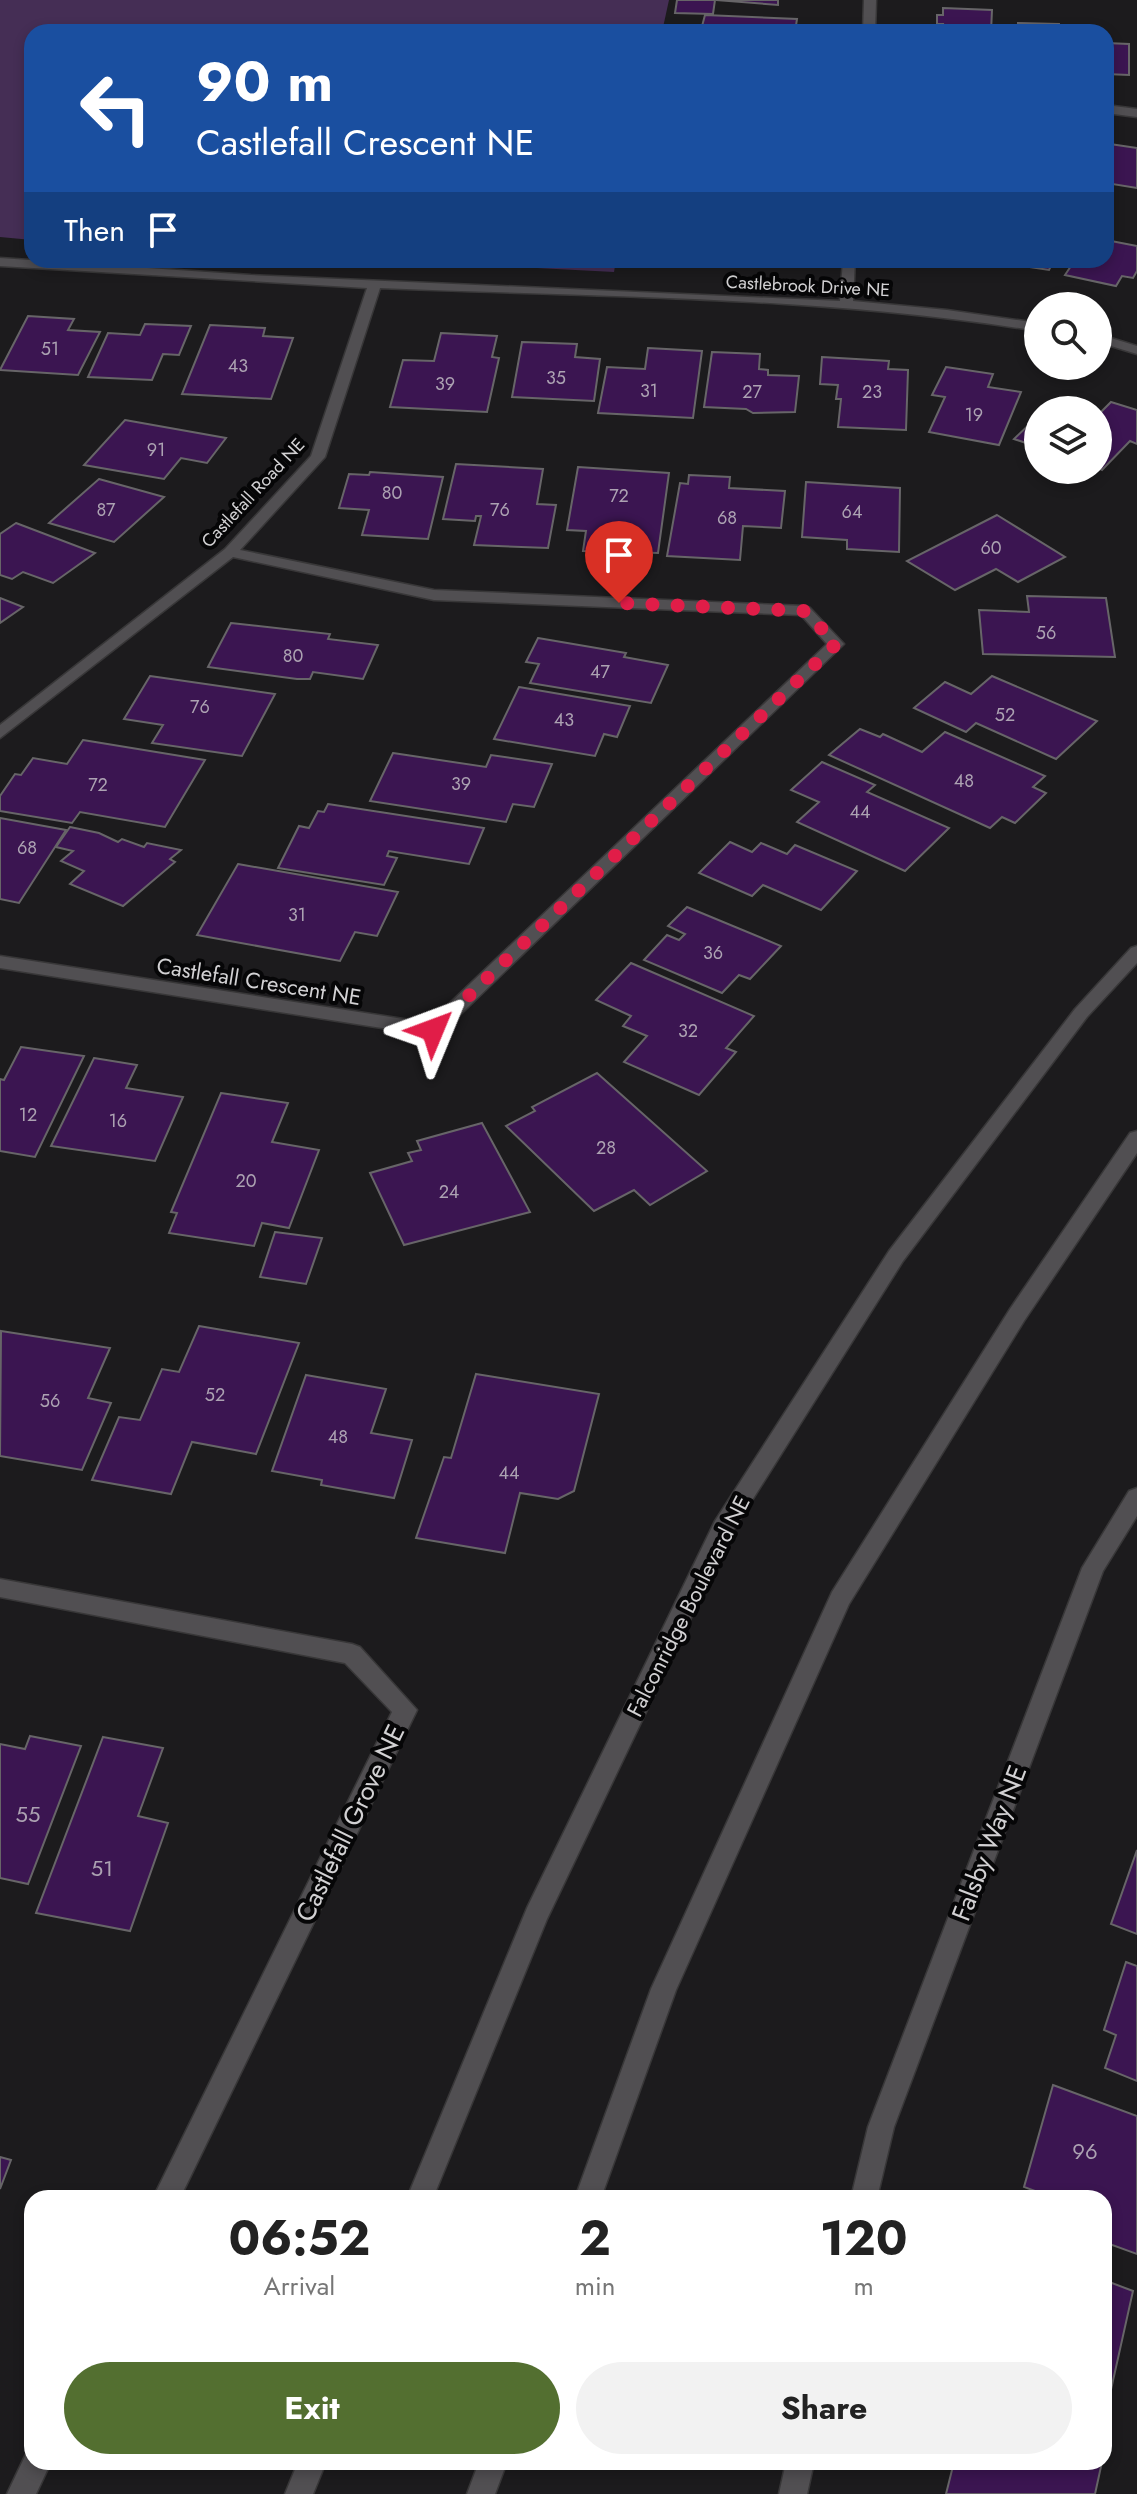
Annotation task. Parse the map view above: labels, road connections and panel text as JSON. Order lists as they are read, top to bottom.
{
  "streets": {
    "street": [
      "Castlebrook Drive NE",
      "Castlefall Road NE",
      "Castlefall Crescent NE",
      "Falconridge Boulevard NE",
      "Castlefall Grove NE",
      "Falsby Way NE"
    ]
  },
  "crossings": [
    ["Castlebrook Drive NE", "Castlefall Road NE"],
    ["Castlefall Road NE", "Castlefall Crescent NE"]
  ],
  "house_numbers": [
    "51",
    "43",
    "35",
    "39",
    "31",
    "27",
    "23",
    "19",
    "91",
    "80",
    "72",
    "87",
    "76",
    "64",
    "68",
    "60",
    "56",
    "80",
    "47",
    "76",
    "52",
    "43",
    "48",
    "39",
    "72",
    "44",
    "68",
    "31",
    "36",
    "32",
    "12",
    "16",
    "28",
    "20",
    "24",
    "52",
    "56",
    "48",
    "44",
    "55",
    "51",
    "96"
  ],
  "page": {
    "turn": ["90 m", "Castlefall Crescent NE"],
    "then": "Then",
    "eta": [
      "06:52",
      "Arrival",
      "2",
      "min",
      "120",
      "m"
    ],
    "buttons": ["Exit", "Share"]
  }
}
